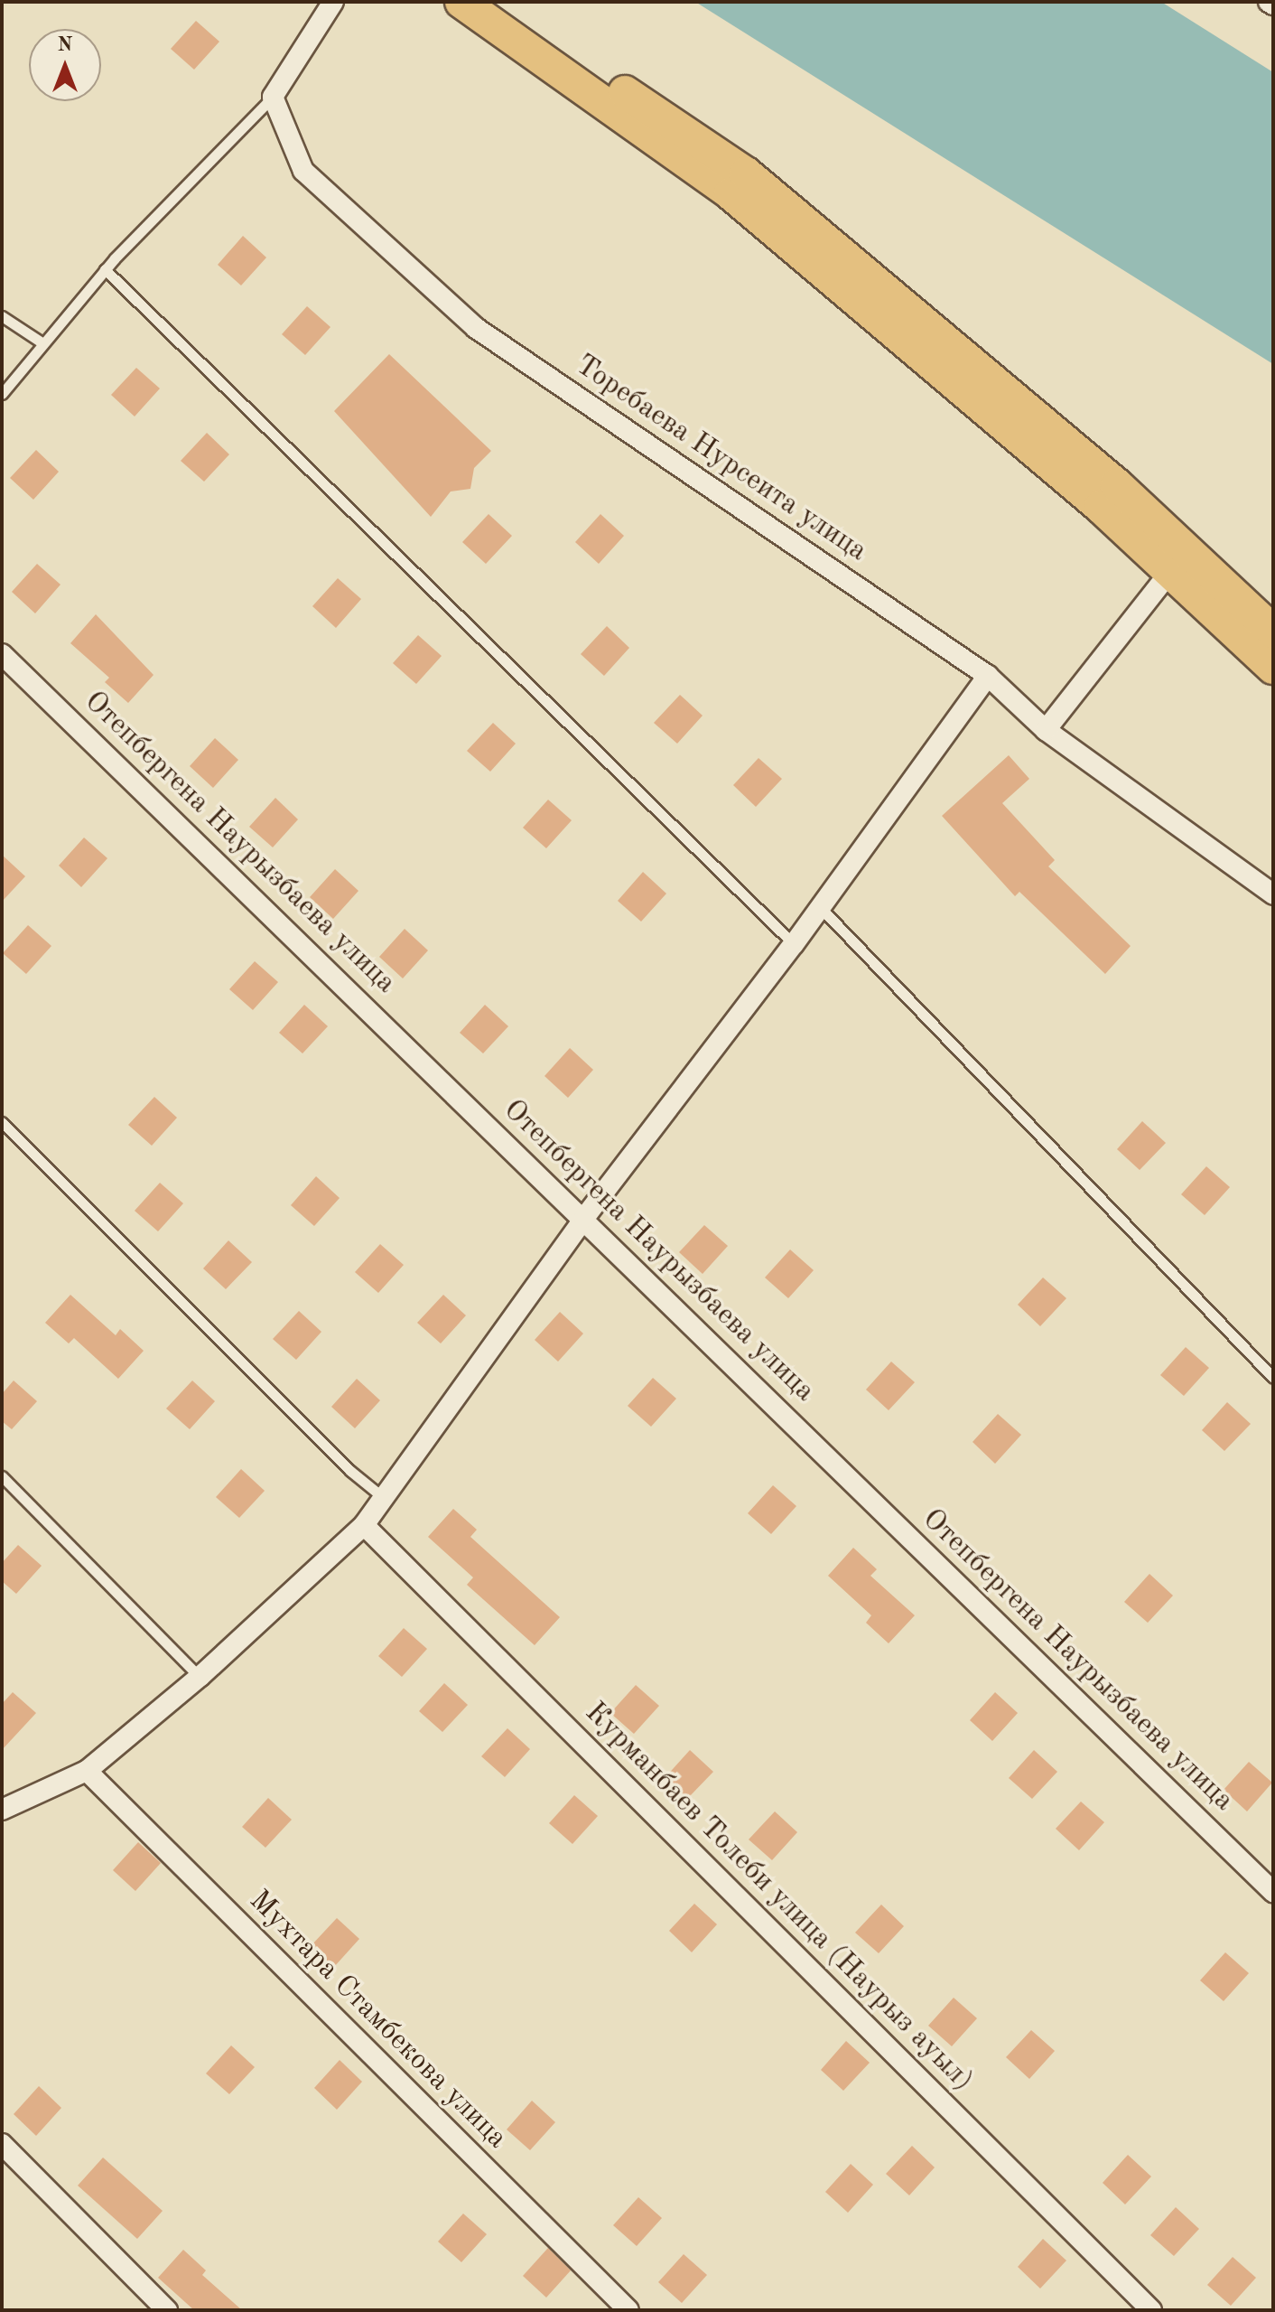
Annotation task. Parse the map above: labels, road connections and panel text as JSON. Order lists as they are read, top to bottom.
{
  "streets": {
    "street": [
      "Торебаева Нурсеита улица",
      "Отепбергена Наурызбаева улица",
      "Курманбаев Толеби улица (Наурыз ауыл)",
      "Мухтара Стамбекова улица"
    ]
  },
  "north": "top"
}
